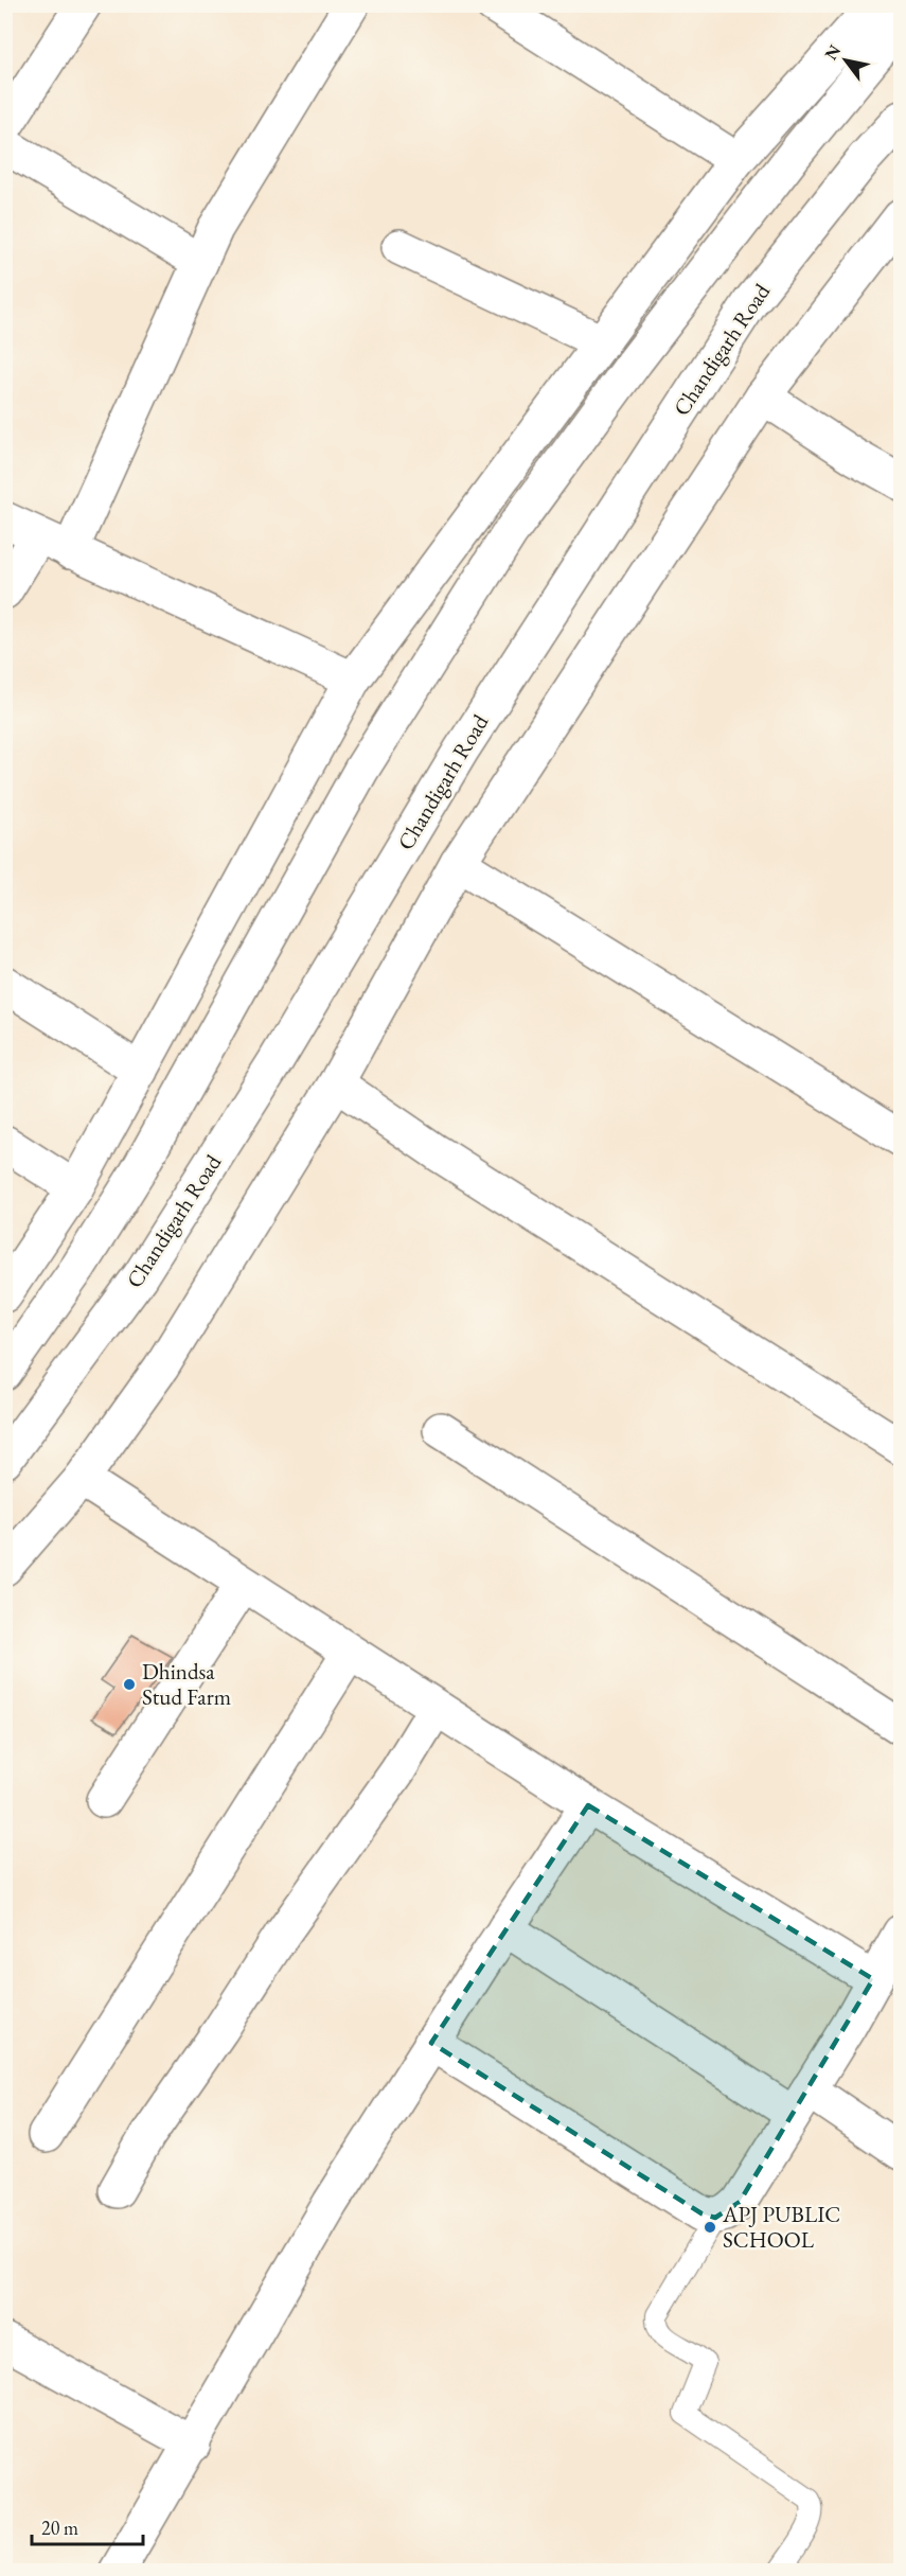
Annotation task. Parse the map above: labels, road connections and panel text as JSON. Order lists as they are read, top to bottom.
{
  "streets": {
    "main road": ["Chandigarh Road"]
  },
  "places": ["Dhindsa Stud Farm", "APJ PUBLIC SCHOOL"],
  "scale_bar": "20 m",
  "north": "top left"
}
